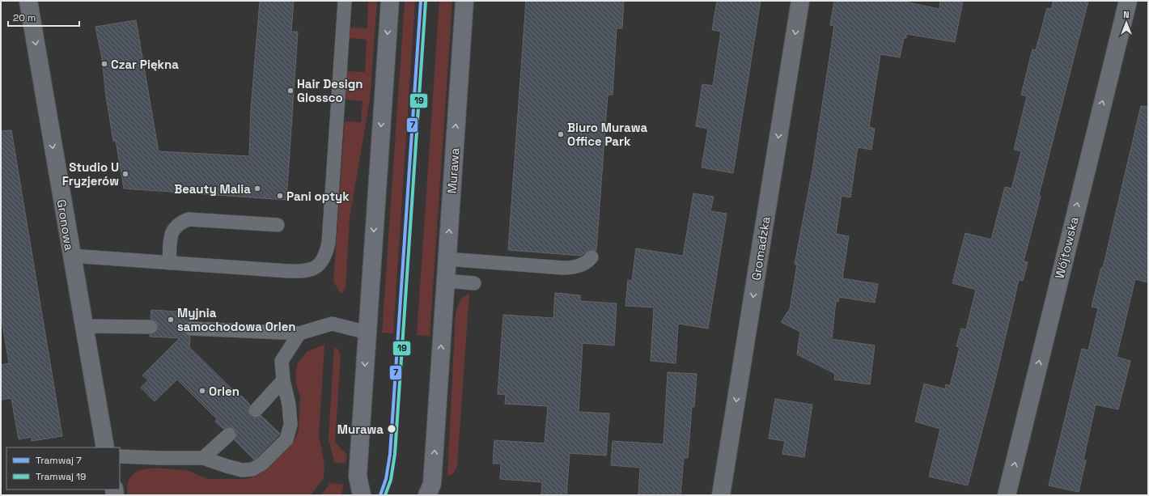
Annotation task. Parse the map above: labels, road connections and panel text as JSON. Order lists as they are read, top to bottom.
{
  "streets": {
    "street": [
      "Murawa",
      "Gronowa",
      "Wójtowska",
      "Gromadzka"
    ]
  },
  "one_way": ["Gronowa", "Wójtowska", "Gromadzka"],
  "places": [
    "Czar Piękna",
    "Hair Design Glossco",
    "Biuro Murawa Office Park",
    "Studio U Fryzjerów",
    "Beauty Malia",
    "Pani optyk",
    "Myjnia samochodowa Orlen",
    "Orlen",
    "Murawa"
  ],
  "lines": ["tram line 7", "tram line 19"],
  "legend": ["Tramwaj 7", "Tramwaj 19"],
  "scale_bar": "20 m",
  "north": "top"
}
